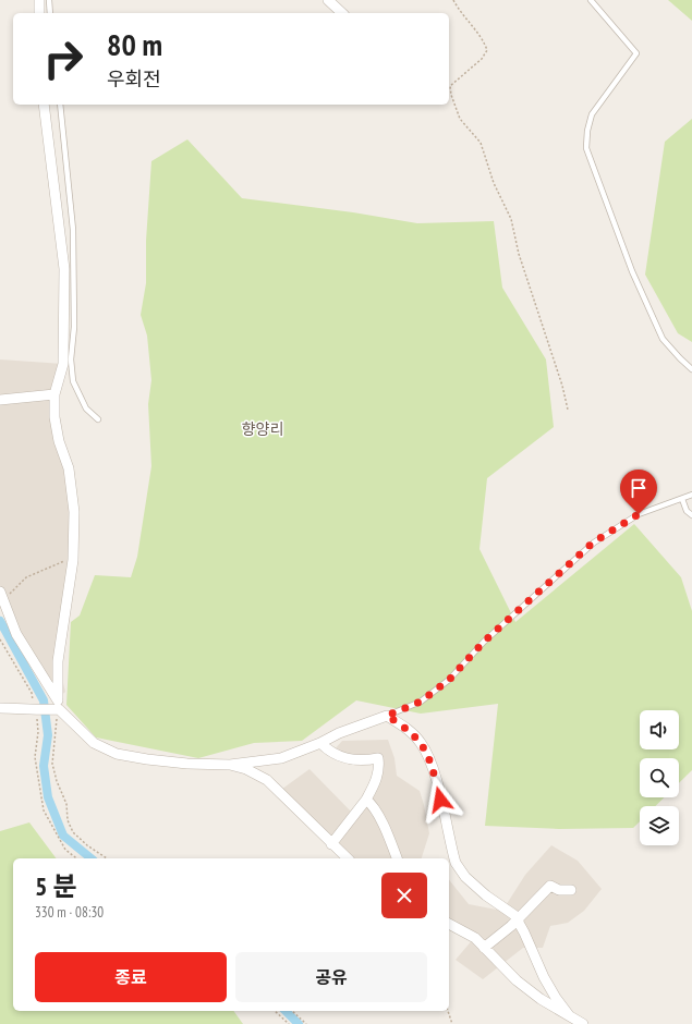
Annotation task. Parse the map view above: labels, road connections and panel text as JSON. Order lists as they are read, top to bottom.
{
  "districts": ["향양리"],
  "page": {
    "turn": ["80 m", "우회전"],
    "heading": ["5 분", "330 m · 08:30"],
    "buttons": ["종료", "공유"]
  }
}
